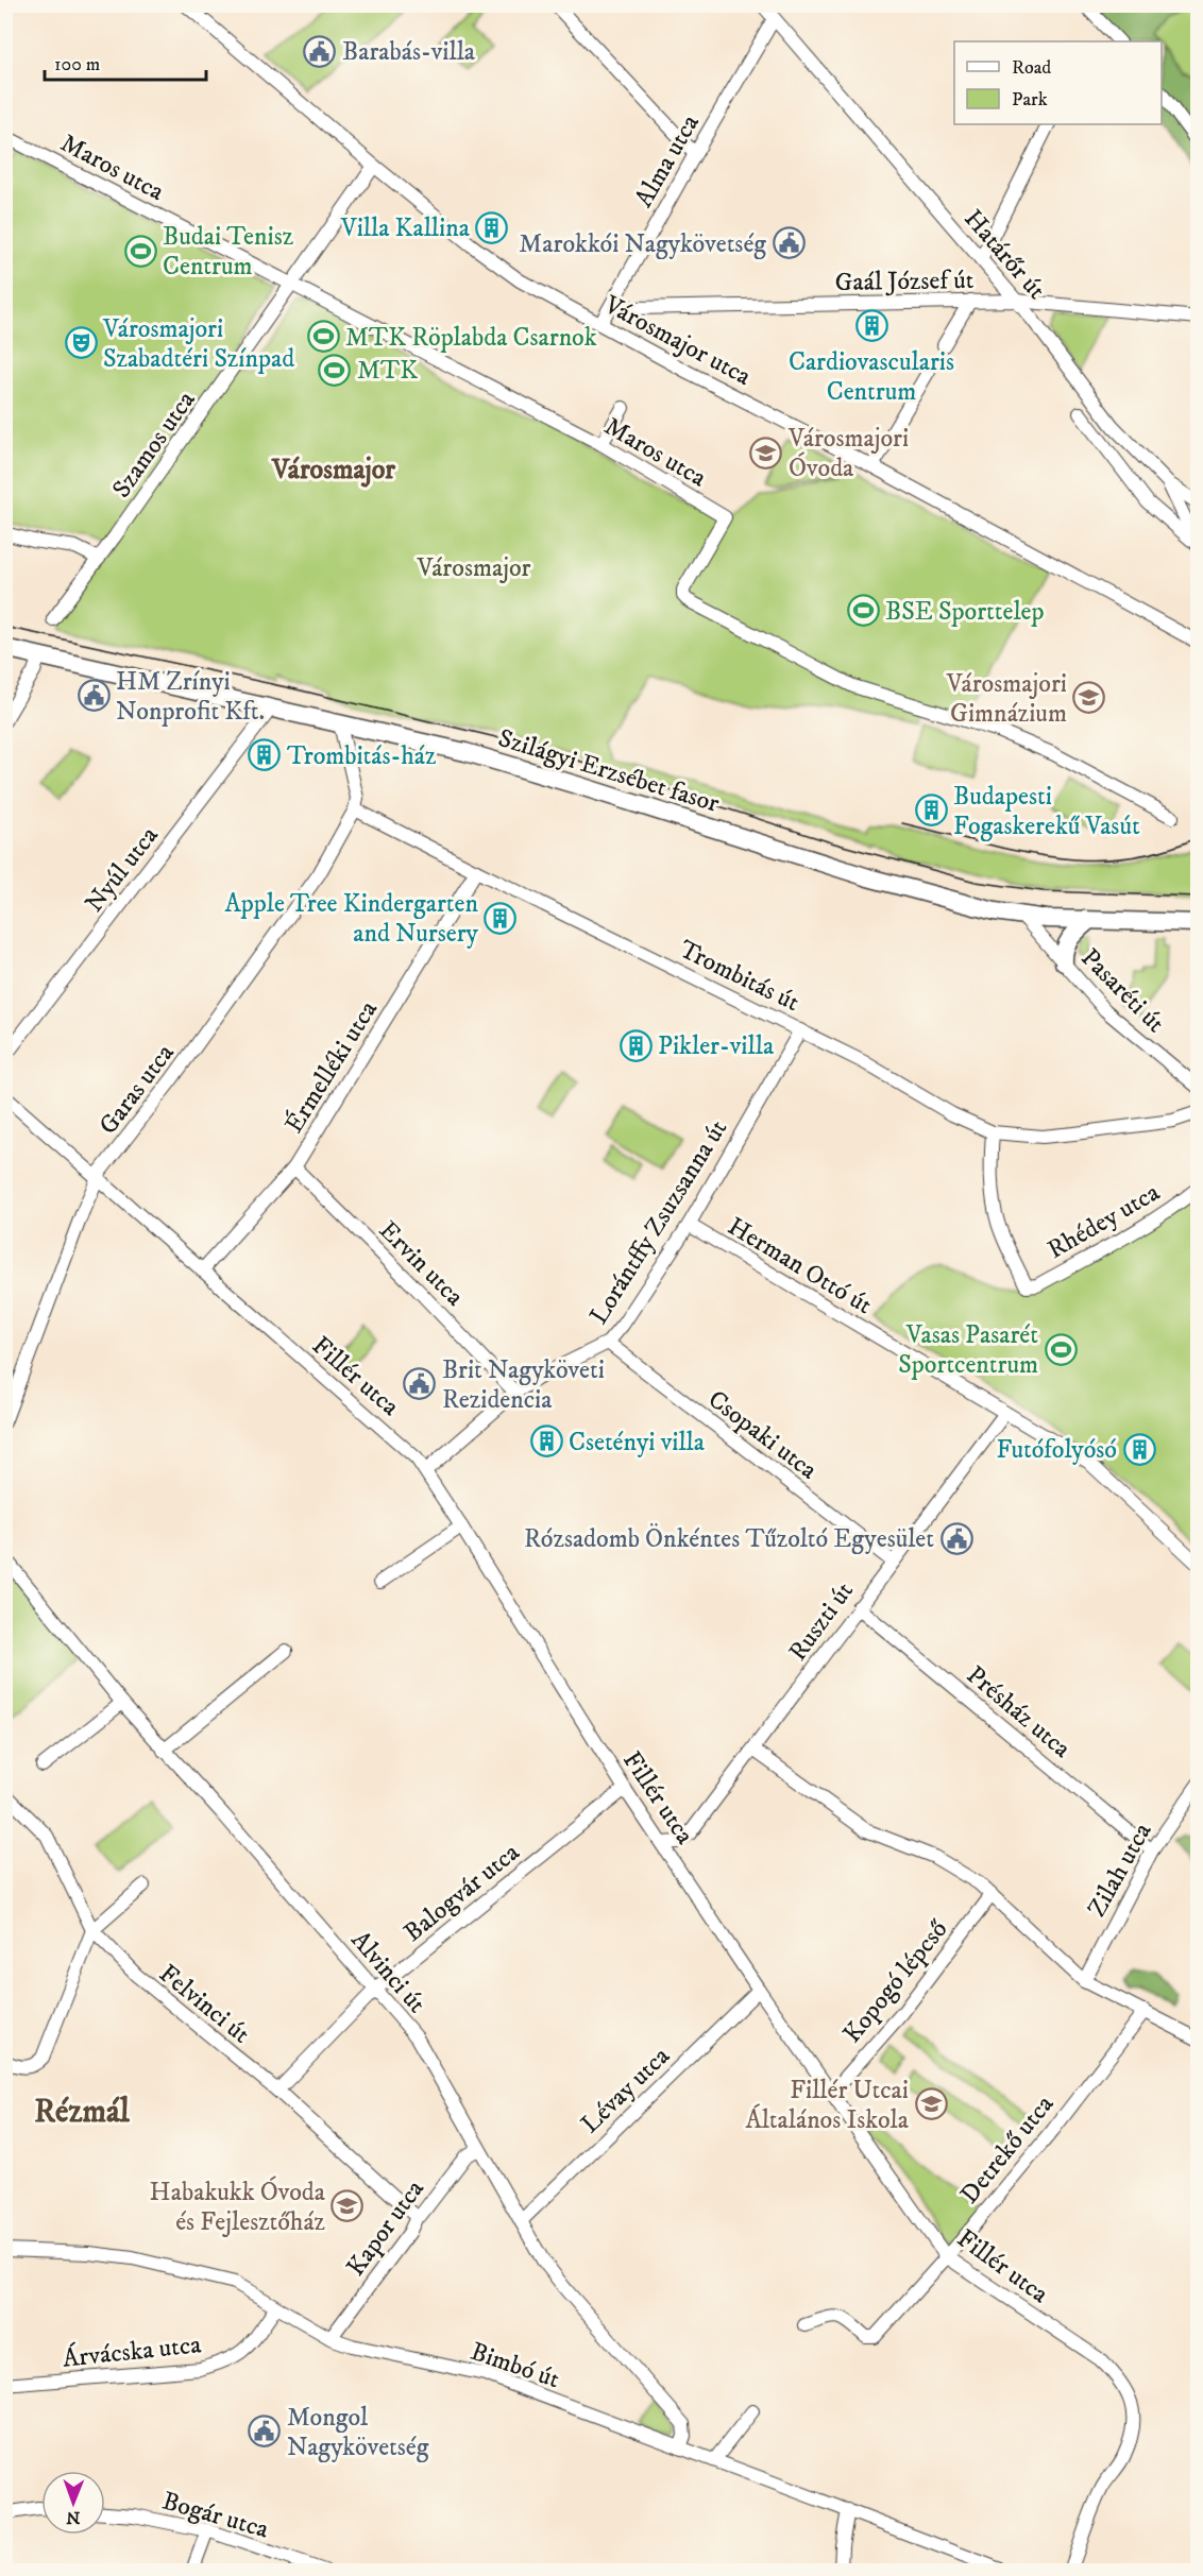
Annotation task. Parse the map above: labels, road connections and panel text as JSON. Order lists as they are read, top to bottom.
{
  "streets": {
    "main road": ["Szilágyi Erzsébet fasor"],
    "street": [
      "Alma utca",
      "Maros utca",
      "Határőr út",
      "Gaál József út",
      "Városmajor utca",
      "Szamos utca",
      "Nyúl utca",
      "Trombitás út",
      "Pasaréti út",
      "Érmelléki utca",
      "Garas utca",
      "Rhédey utca",
      "Lorántffy Zsuzsanna út",
      "Ervin utca",
      "Herman Ottó út",
      "Fillér utca",
      "Csopaki utca",
      "Ruszti út",
      "Présház utca",
      "Zilah utca",
      "Balogvár utca",
      "Alvinci út",
      "Kopogó lépcső",
      "Felvinci út",
      "Lévay utca",
      "Detrekő utca",
      "Kapor utca",
      "Árvácska utca",
      "Bimbó út",
      "Bogár utca"
    ]
  },
  "crossings": [
    ["Alma utca", "Határőr út"],
    ["Alma utca", "Gaál József út"],
    ["Alma utca", "Városmajor utca"],
    ["Maros utca", "Szamos utca"],
    ["Határőr út", "Gaál József út"],
    ["Városmajor utca", "Szamos utca"],
    ["Szilágyi Erzsébet fasor", "Nyúl utca"],
    ["Szilágyi Erzsébet fasor", "Pasaréti út"],
    ["Trombitás út", "Érmelléki utca"],
    ["Trombitás út", "Garas utca"],
    ["Trombitás út", "Rhédey utca"],
    ["Trombitás út", "Lorántffy Zsuzsanna út"],
    ["Érmelléki utca", "Ervin utca"],
    ["Érmelléki utca", "Fillér utca"],
    ["Garas utca", "Fillér utca"],
    ["Lorántffy Zsuzsanna út", "Ervin utca"],
    ["Lorántffy Zsuzsanna út", "Herman Ottó út"],
    ["Lorántffy Zsuzsanna út", "Fillér utca"],
    ["Lorántffy Zsuzsanna út", "Csopaki utca"],
    ["Herman Ottó út", "Ruszti út"],
    ["Fillér utca", "Ruszti út"],
    ["Fillér utca", "Balogvár utca"],
    ["Fillér utca", "Kopogó lépcső"],
    ["Fillér utca", "Lévay utca"],
    ["Fillér utca", "Detrekő utca"],
    ["Csopaki utca", "Ruszti út"],
    ["Ruszti út", "Présház utca"],
    ["Présház utca", "Zilah utca"],
    ["Balogvár utca", "Alvinci út"],
    ["Balogvár utca", "Felvinci út"],
    ["Alvinci út", "Lévay utca"],
    ["Alvinci út", "Kapor utca"],
    ["Alvinci út", "Bimbó út"],
    ["Felvinci út", "Kapor utca"],
    ["Kapor utca", "Bimbó út"],
    ["Árvácska utca", "Bimbó út"]
  ],
  "districts": ["Városmajor", "Rézmál"],
  "parks": ["Városmajor"],
  "places": {
    "public building": [
      "Barabás-villa",
      "Marokkói Nagykövetség",
      "HM Zrínyi Nonprofit Kft.",
      "Brit Nagyköveti Rezidencia",
      "Rózsadomb Önkéntes Tűzoltó Egyesület",
      "Mongol Nagykövetség"
    ],
    "building": [
      "Villa Kallina",
      "Cardiovascularis Centrum",
      "Trombitás-ház",
      "Budapesti Fogaskerekű Vasút",
      "Apple Tree Kindergarten and Nursery",
      "Pikler-villa",
      "Csetényi villa",
      "Futófolyósó"
    ],
    "sports": [
      "Budai Tenisz Centrum",
      "MTK Röplabda Csarnok",
      "MTK",
      "BSE Sporttelep",
      "Vasas Pasarét Sportcentrum"
    ],
    "theatre": ["Városmajori Szabadtéri Színpad"],
    "school or university": [
      "Városmajori Óvoda",
      "Városmajori Gimnázium",
      "Fillér Utcai Általános Iskola",
      "Habakukk Óvoda és Fejlesztőház"
    ]
  },
  "legend": ["Road", "Park"],
  "scale_bar": "100 m",
  "north": "bottom"
}
